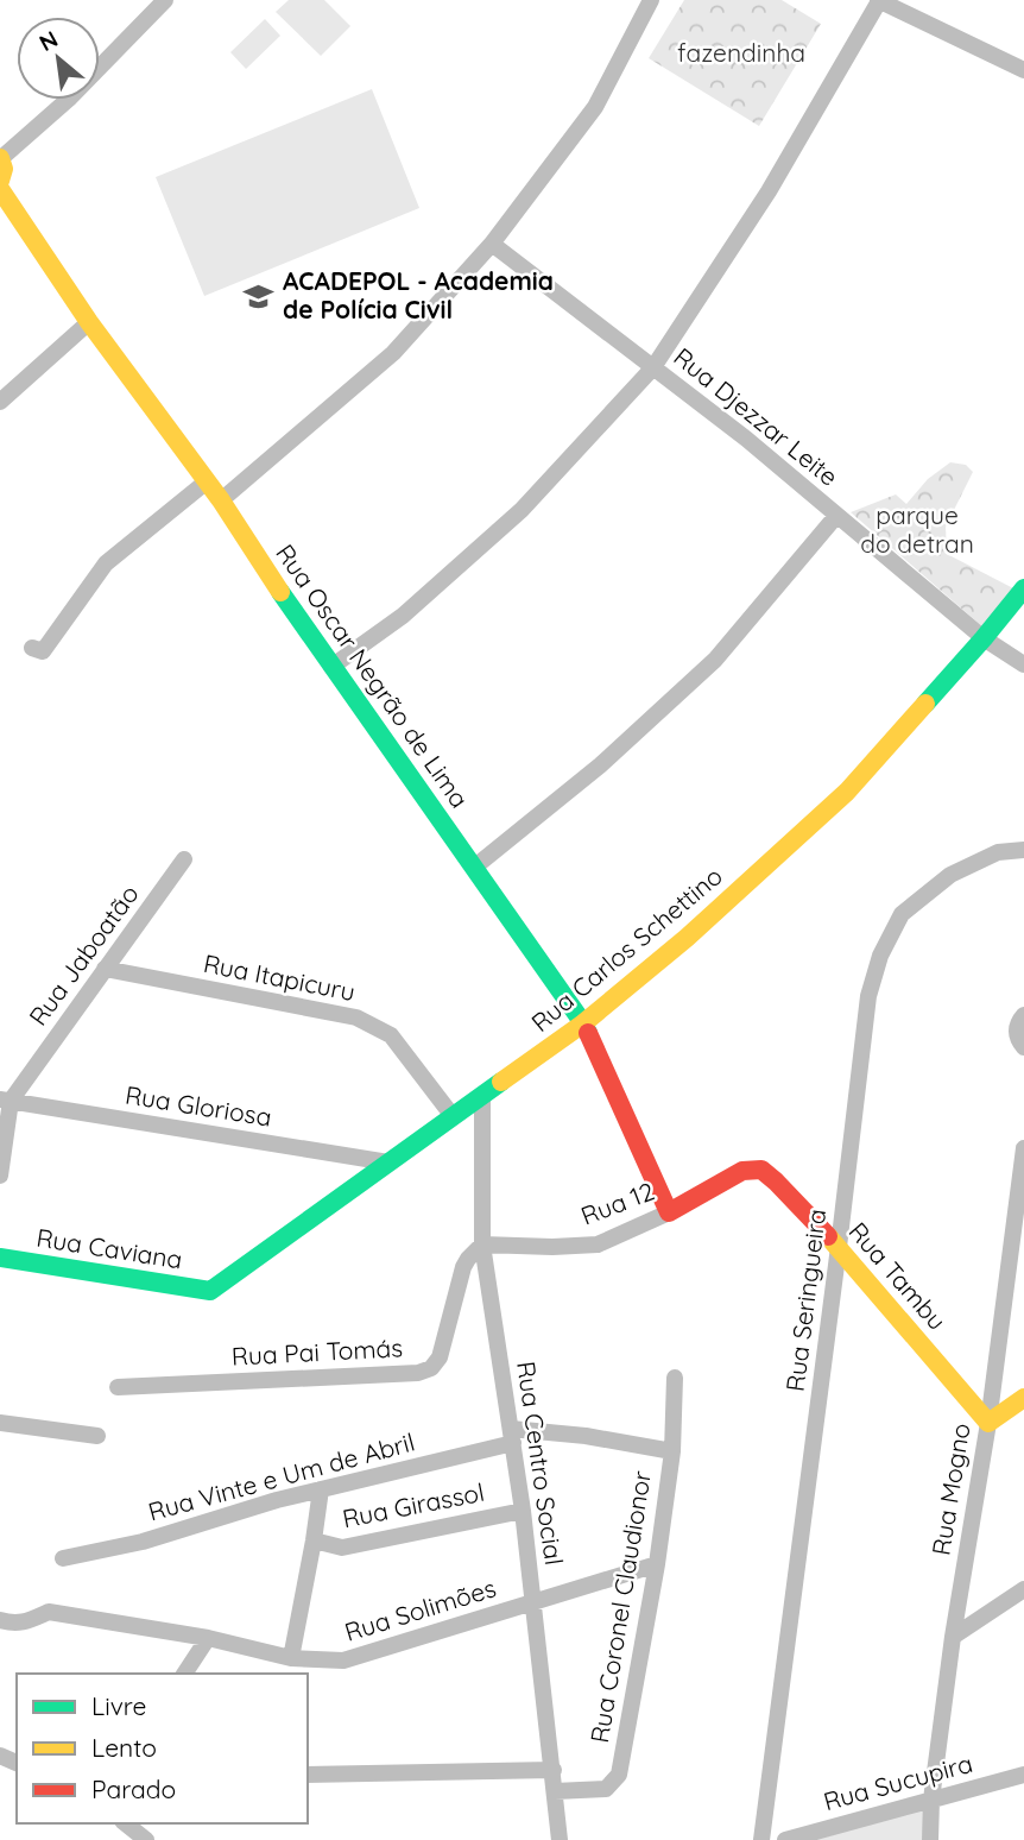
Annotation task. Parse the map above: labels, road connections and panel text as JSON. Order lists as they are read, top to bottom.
{
  "streets": {
    "street": [
      "Rua Djezzar Leite",
      "Rua Oscar Negrão de Lima",
      "Rua Carlos Schettino",
      "Rua Jaboatão",
      "Rua Itapicuru",
      "Rua Gloriosa",
      "Rua 12",
      "Rua Caviana",
      "Rua Tambu",
      "Rua Seringueira",
      "Rua Pai Tomás",
      "Rua Centro Social",
      "Rua Vinte e Um de Abril",
      "Rua Mogno",
      "Rua Girassol",
      "Rua Coronel Claudionor",
      "Rua Solimões",
      "Rua Sucupira"
    ]
  },
  "crossings": [
    ["Rua Djezzar Leite", "Rua Carlos Schettino"],
    ["Rua Oscar Negrão de Lima", "Rua Carlos Schettino"],
    ["Rua Oscar Negrão de Lima", "Rua 12"],
    ["Rua Carlos Schettino", "Rua Itapicuru"],
    ["Rua Carlos Schettino", "Rua Gloriosa"],
    ["Rua Carlos Schettino", "Rua Caviana"],
    ["Rua Carlos Schettino", "Rua Centro Social"],
    ["Rua Jaboatão", "Rua Itapicuru"],
    ["Rua Jaboatão", "Rua Gloriosa"],
    ["Rua 12", "Rua Tambu"],
    ["Rua 12", "Rua Pai Tomás"],
    ["Rua 12", "Rua Centro Social"],
    ["Rua Tambu", "Rua Seringueira"],
    ["Rua Tambu", "Rua Mogno"],
    ["Rua Pai Tomás", "Rua Centro Social"],
    ["Rua Centro Social", "Rua Vinte e Um de Abril"],
    ["Rua Centro Social", "Rua Girassol"],
    ["Rua Centro Social", "Rua Coronel Claudionor"],
    ["Rua Centro Social", "Rua Solimões"],
    ["Rua Vinte e Um de Abril", "Rua Coronel Claudionor"],
    ["Rua Mogno", "Rua Sucupira"],
    ["Rua Coronel Claudionor", "Rua Solimões"]
  ],
  "parks": ["fazendinha", "parque do detran"],
  "places": {
    "school or university": ["ACADEPOL - Academia de Polícia Civil"]
  },
  "legend": ["Livre", "Lento", "Parado"],
  "north": "top left"
}
